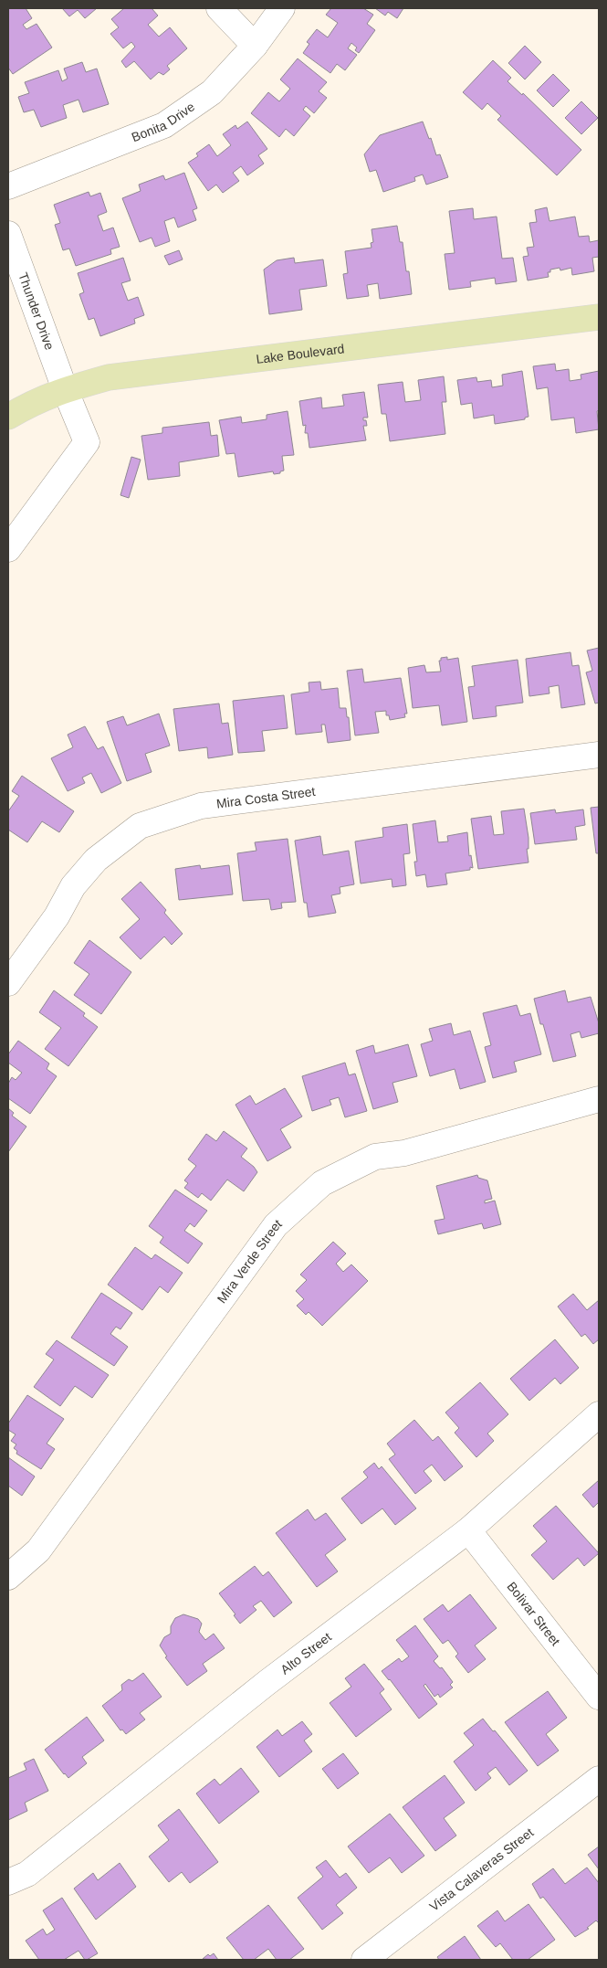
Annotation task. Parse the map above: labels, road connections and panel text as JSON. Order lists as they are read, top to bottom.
{
  "streets": {
    "main road": ["Lake Boulevard"],
    "street": [
      "Bonita Drive",
      "Thunder Drive",
      "Mira Costa Street",
      "Mira Verde Street",
      "Bolivar Street",
      "Alto Street",
      "Vista Calaveras Street"
    ]
  },
  "crossings": [
    ["Thunder Drive", "Lake Boulevard"],
    ["Bolivar Street", "Alto Street"]
  ]
}
